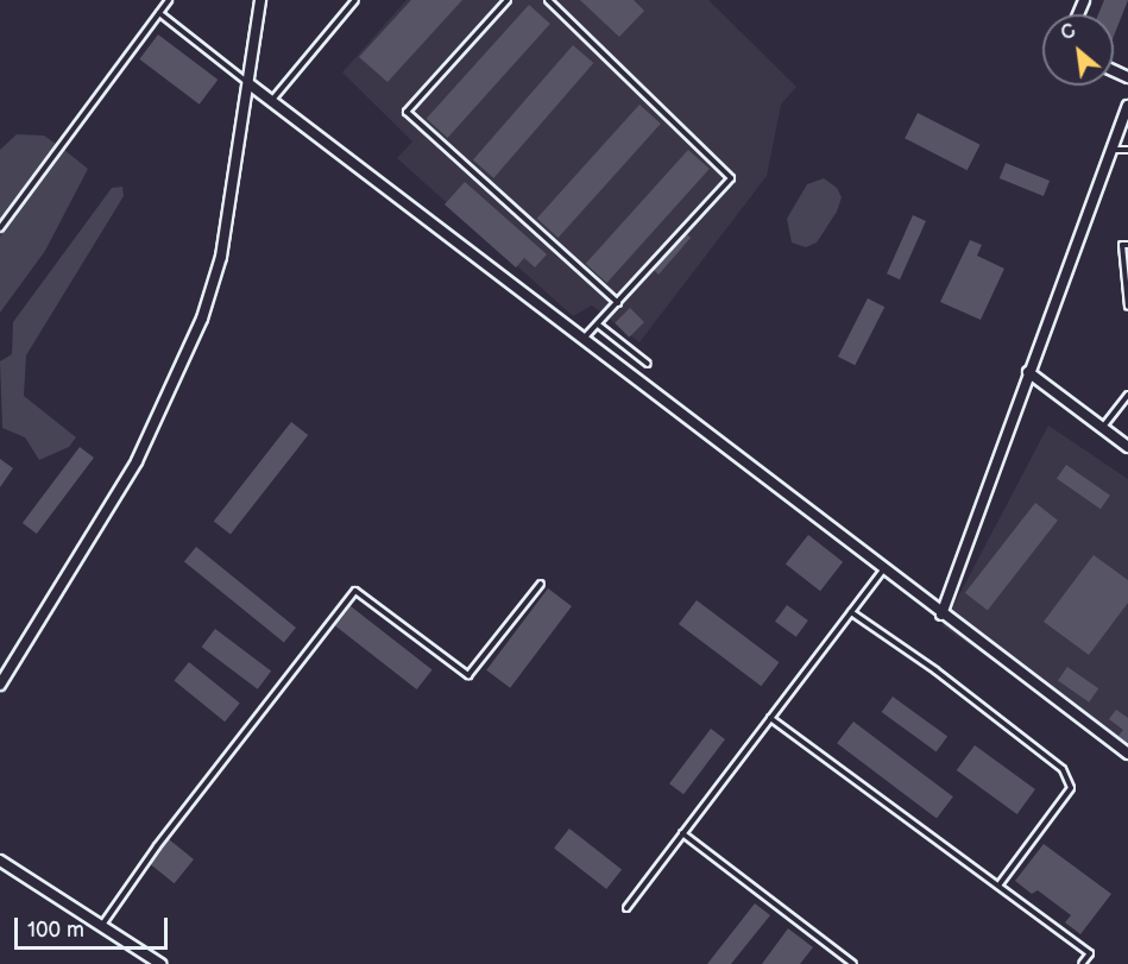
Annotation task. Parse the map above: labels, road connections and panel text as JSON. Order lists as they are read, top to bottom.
{
  "scale_bar": "100 m",
  "north": "top left"
}
